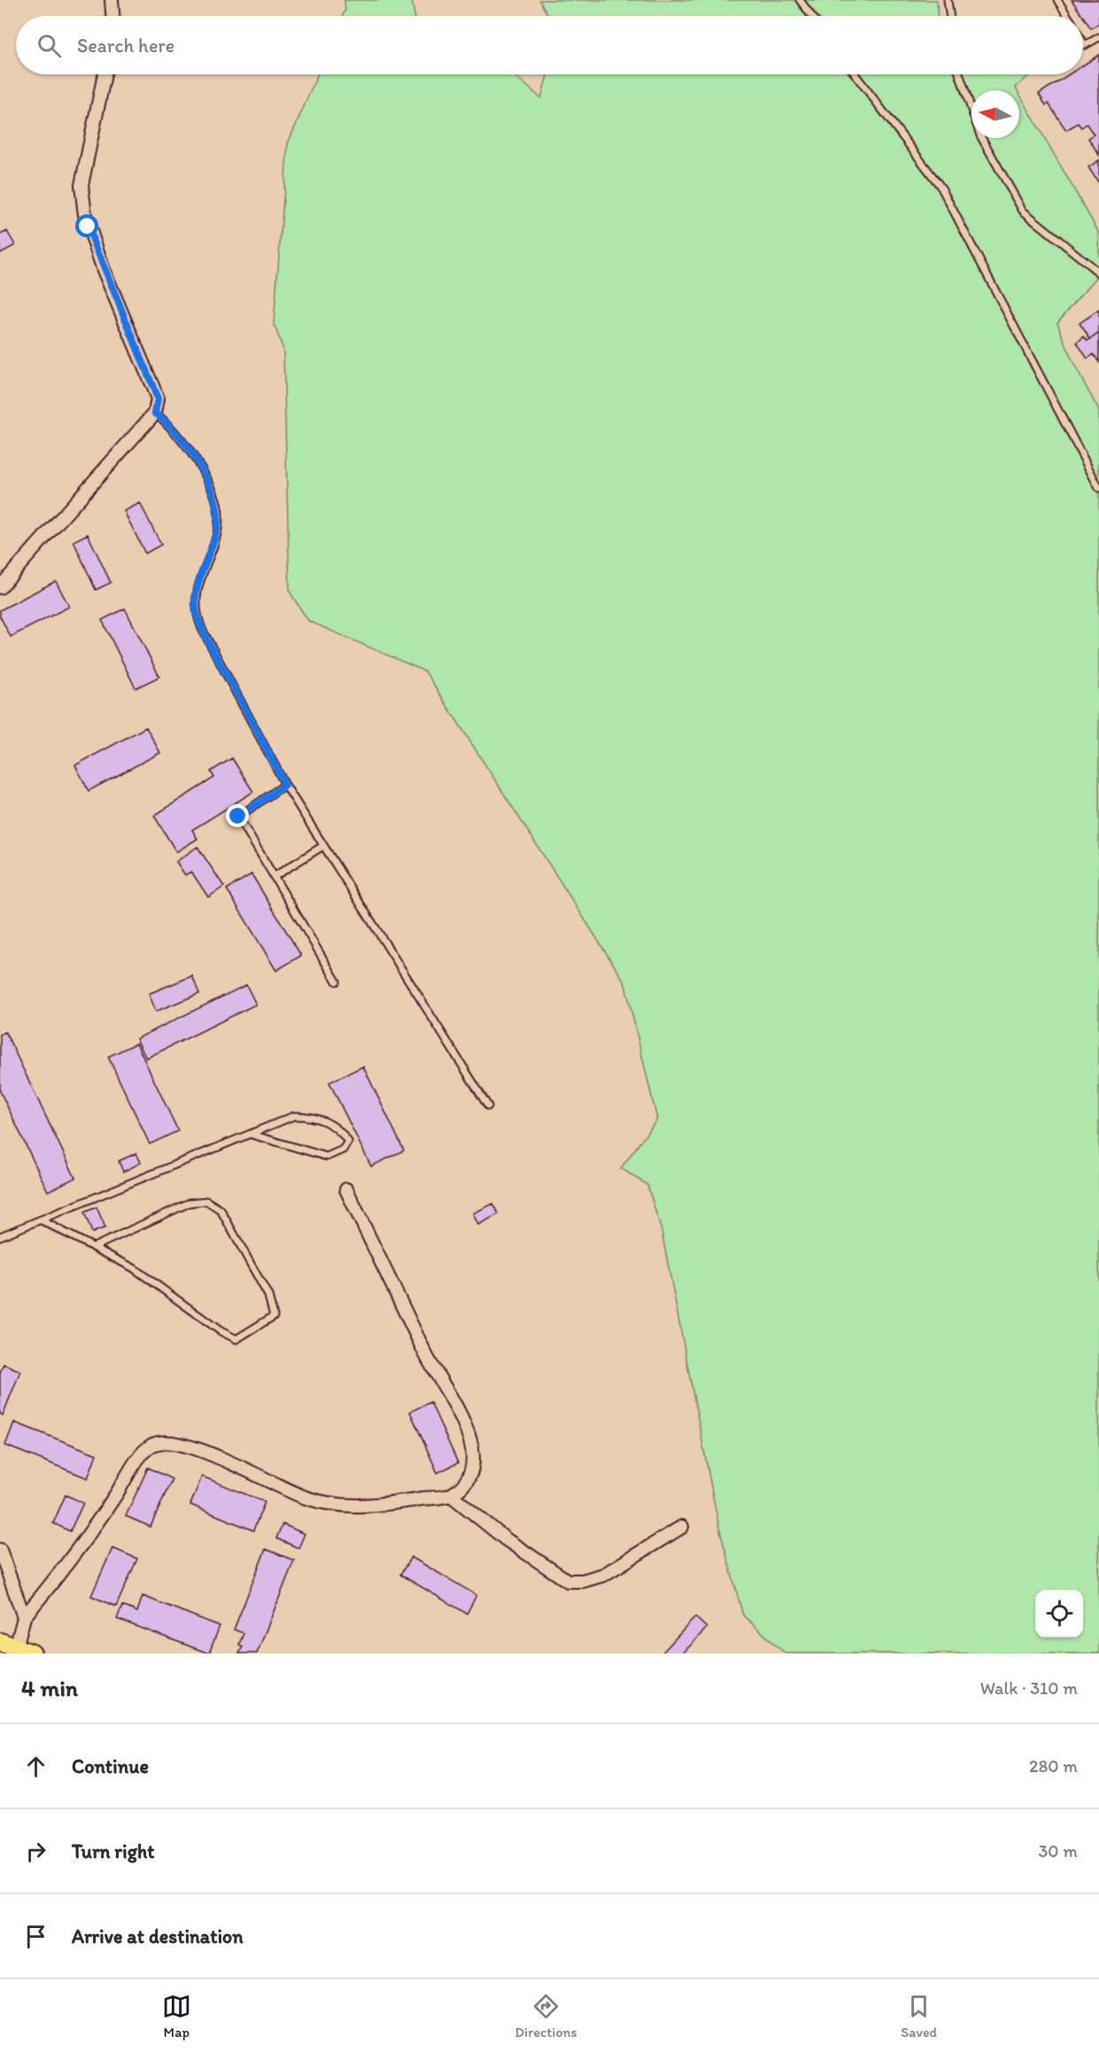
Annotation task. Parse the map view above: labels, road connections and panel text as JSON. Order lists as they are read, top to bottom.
{
  "north": "left",
  "page": {
    "search": "Search here",
    "heading": ["4 min", "Walk · 310 m"],
    "list": [
      ["Continue", "280 m"],
      ["Turn right", "30 m"],
      "Arrive at destination"
    ],
    "nav": ["Map", "Directions", "Saved"]
  }
}
